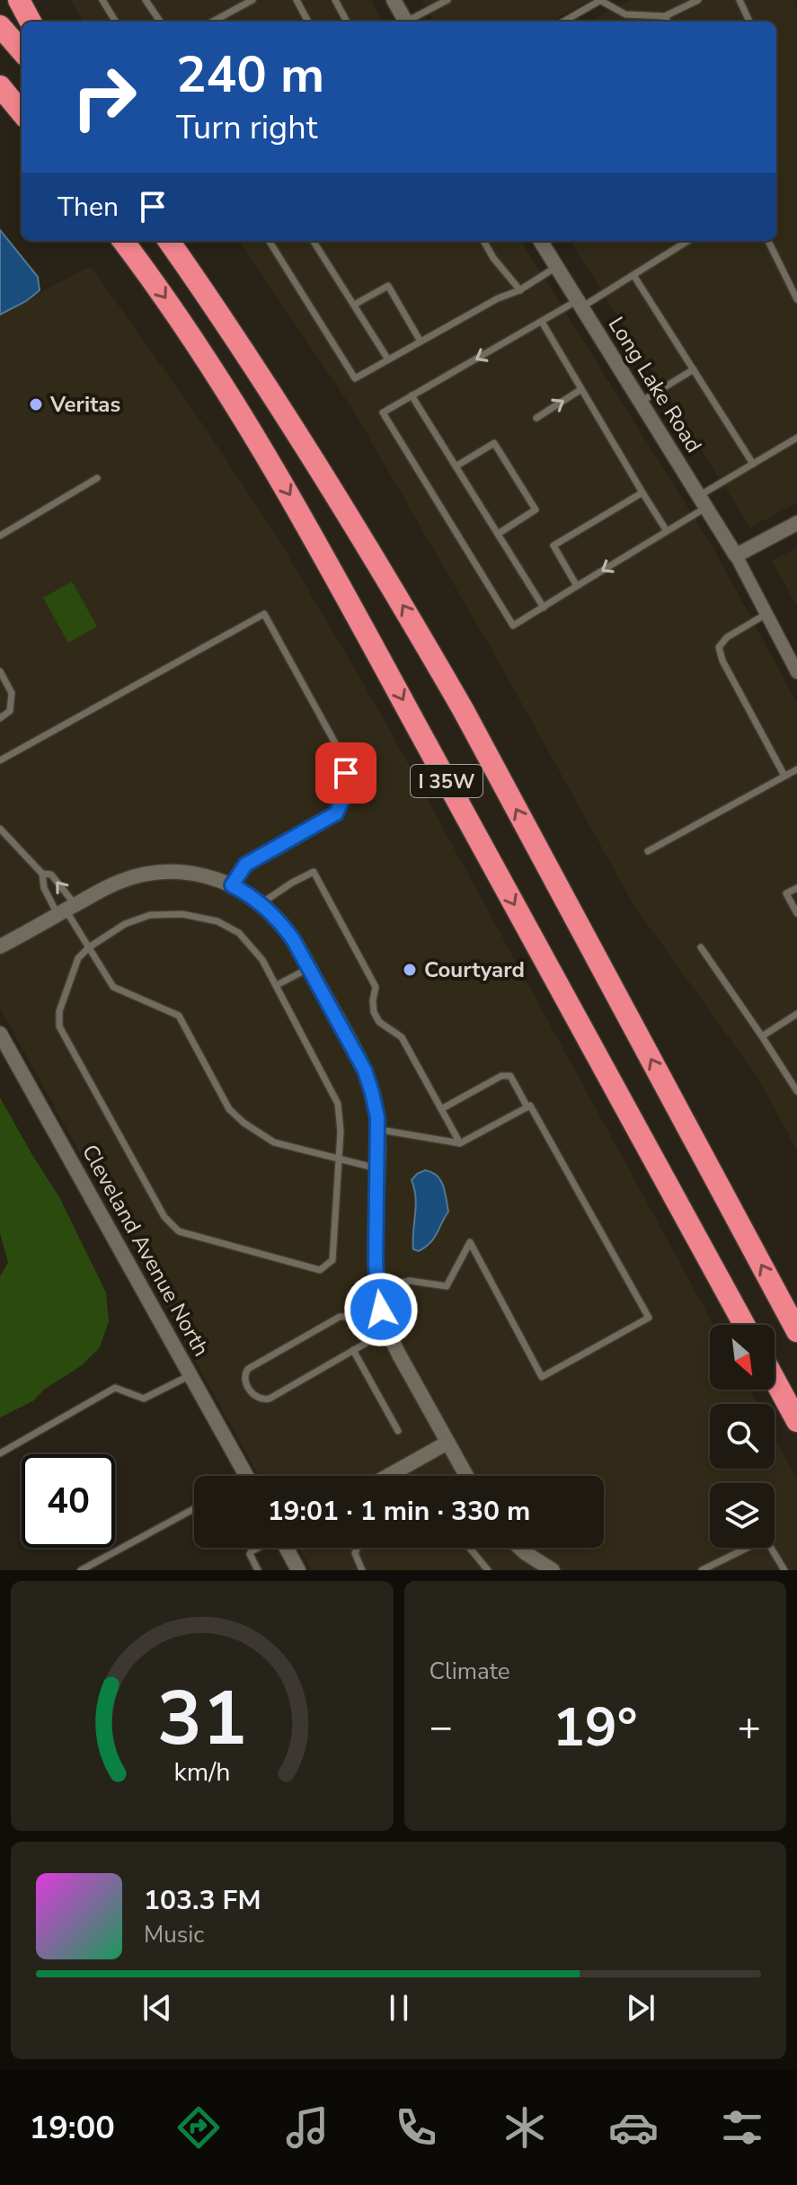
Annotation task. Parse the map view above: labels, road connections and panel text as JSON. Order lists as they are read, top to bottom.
{
  "streets": {
    "highway": ["I 35W"],
    "street": ["Long Lake Road", "Cleveland Avenue North"]
  },
  "places": ["Veritas", "Courtyard"],
  "north": "bottom right",
  "page": {
    "turn": ["240 m", "Turn right"],
    "then": "Then",
    "limit": "40",
    "trip": "19:01 · 1 min · 330 m",
    "tile": "Climate",
    "heat": ["−", "19°", "+"],
    "song": ["103.3 FM", "Music"],
    "tabs": "19:00",
    "gauge": ["31", "km/h"]
  }
}
